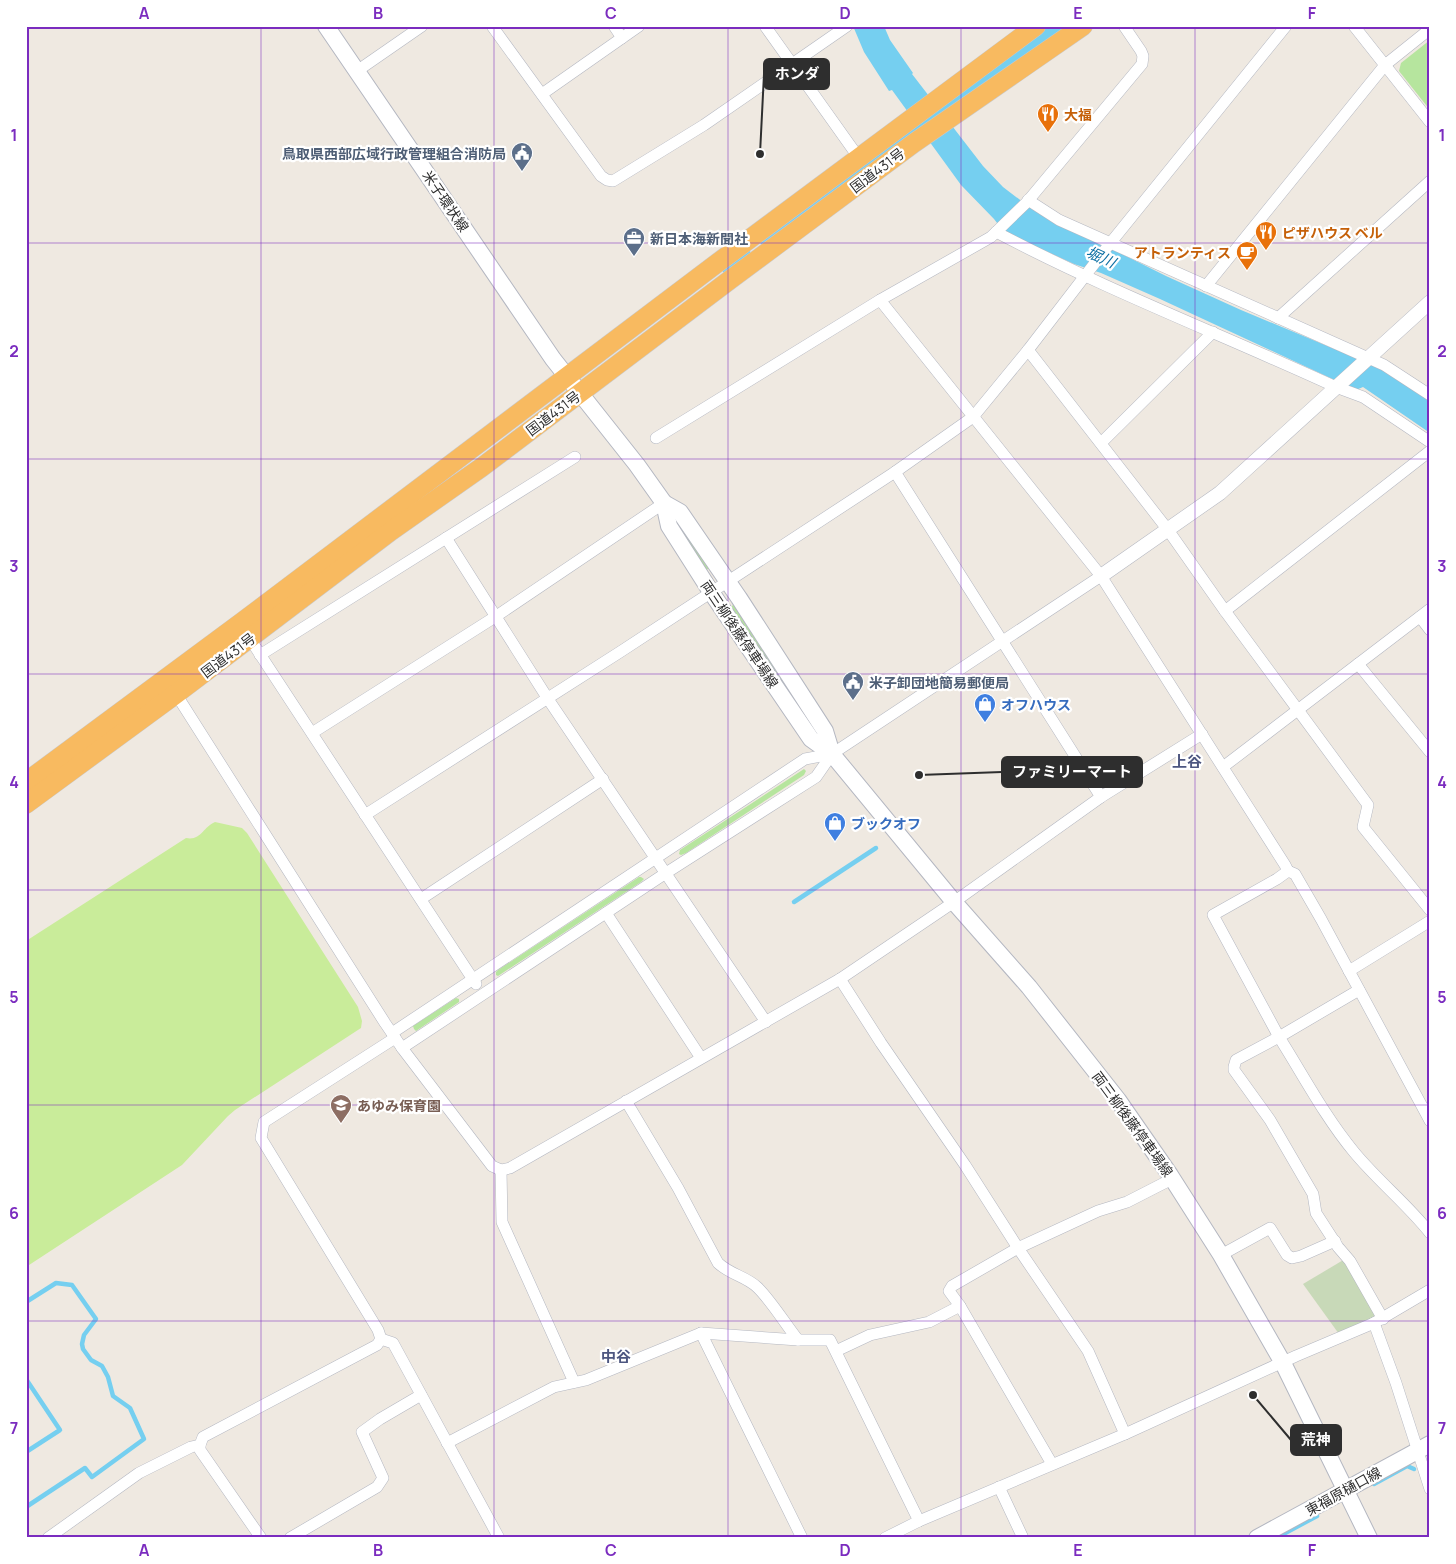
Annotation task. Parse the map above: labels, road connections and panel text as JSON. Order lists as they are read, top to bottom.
{
  "streets": {
    "highway": ["国道431号"],
    "main road": ["米子環状線", "両三柳後藤停車場線", "東福原樋口線"]
  },
  "crossings": [
    ["国道431号", "米子環状線"],
    ["国道431号", "両三柳後藤停車場線"],
    ["米子環状線", "両三柳後藤停車場線"],
    ["両三柳後藤停車場線", "東福原樋口線"]
  ],
  "districts": ["上谷", "中谷"],
  "water": ["堀川"],
  "places": {
    "restaurant": ["大福", "ピザハウス ベル"],
    "other": ["ホンダ", "ファミリーマート", "荒神"],
    "public building": ["鳥取県西部広域行政管理組合消防局", "米子卸団地簡易郵便局"],
    "office": ["新日本海新聞社"],
    "cafe": ["アトランティス"],
    "shop": ["オフハウス", "ブックオフ"],
    "school or university": ["あゆみ保育園"]
  },
  "grid": {
    "columns": [
      "A",
      "B",
      "C",
      "D",
      "E",
      "F"
    ],
    "rows": [
      "1",
      "2",
      "3",
      "4",
      "5",
      "6",
      "7"
    ]
  }
}
